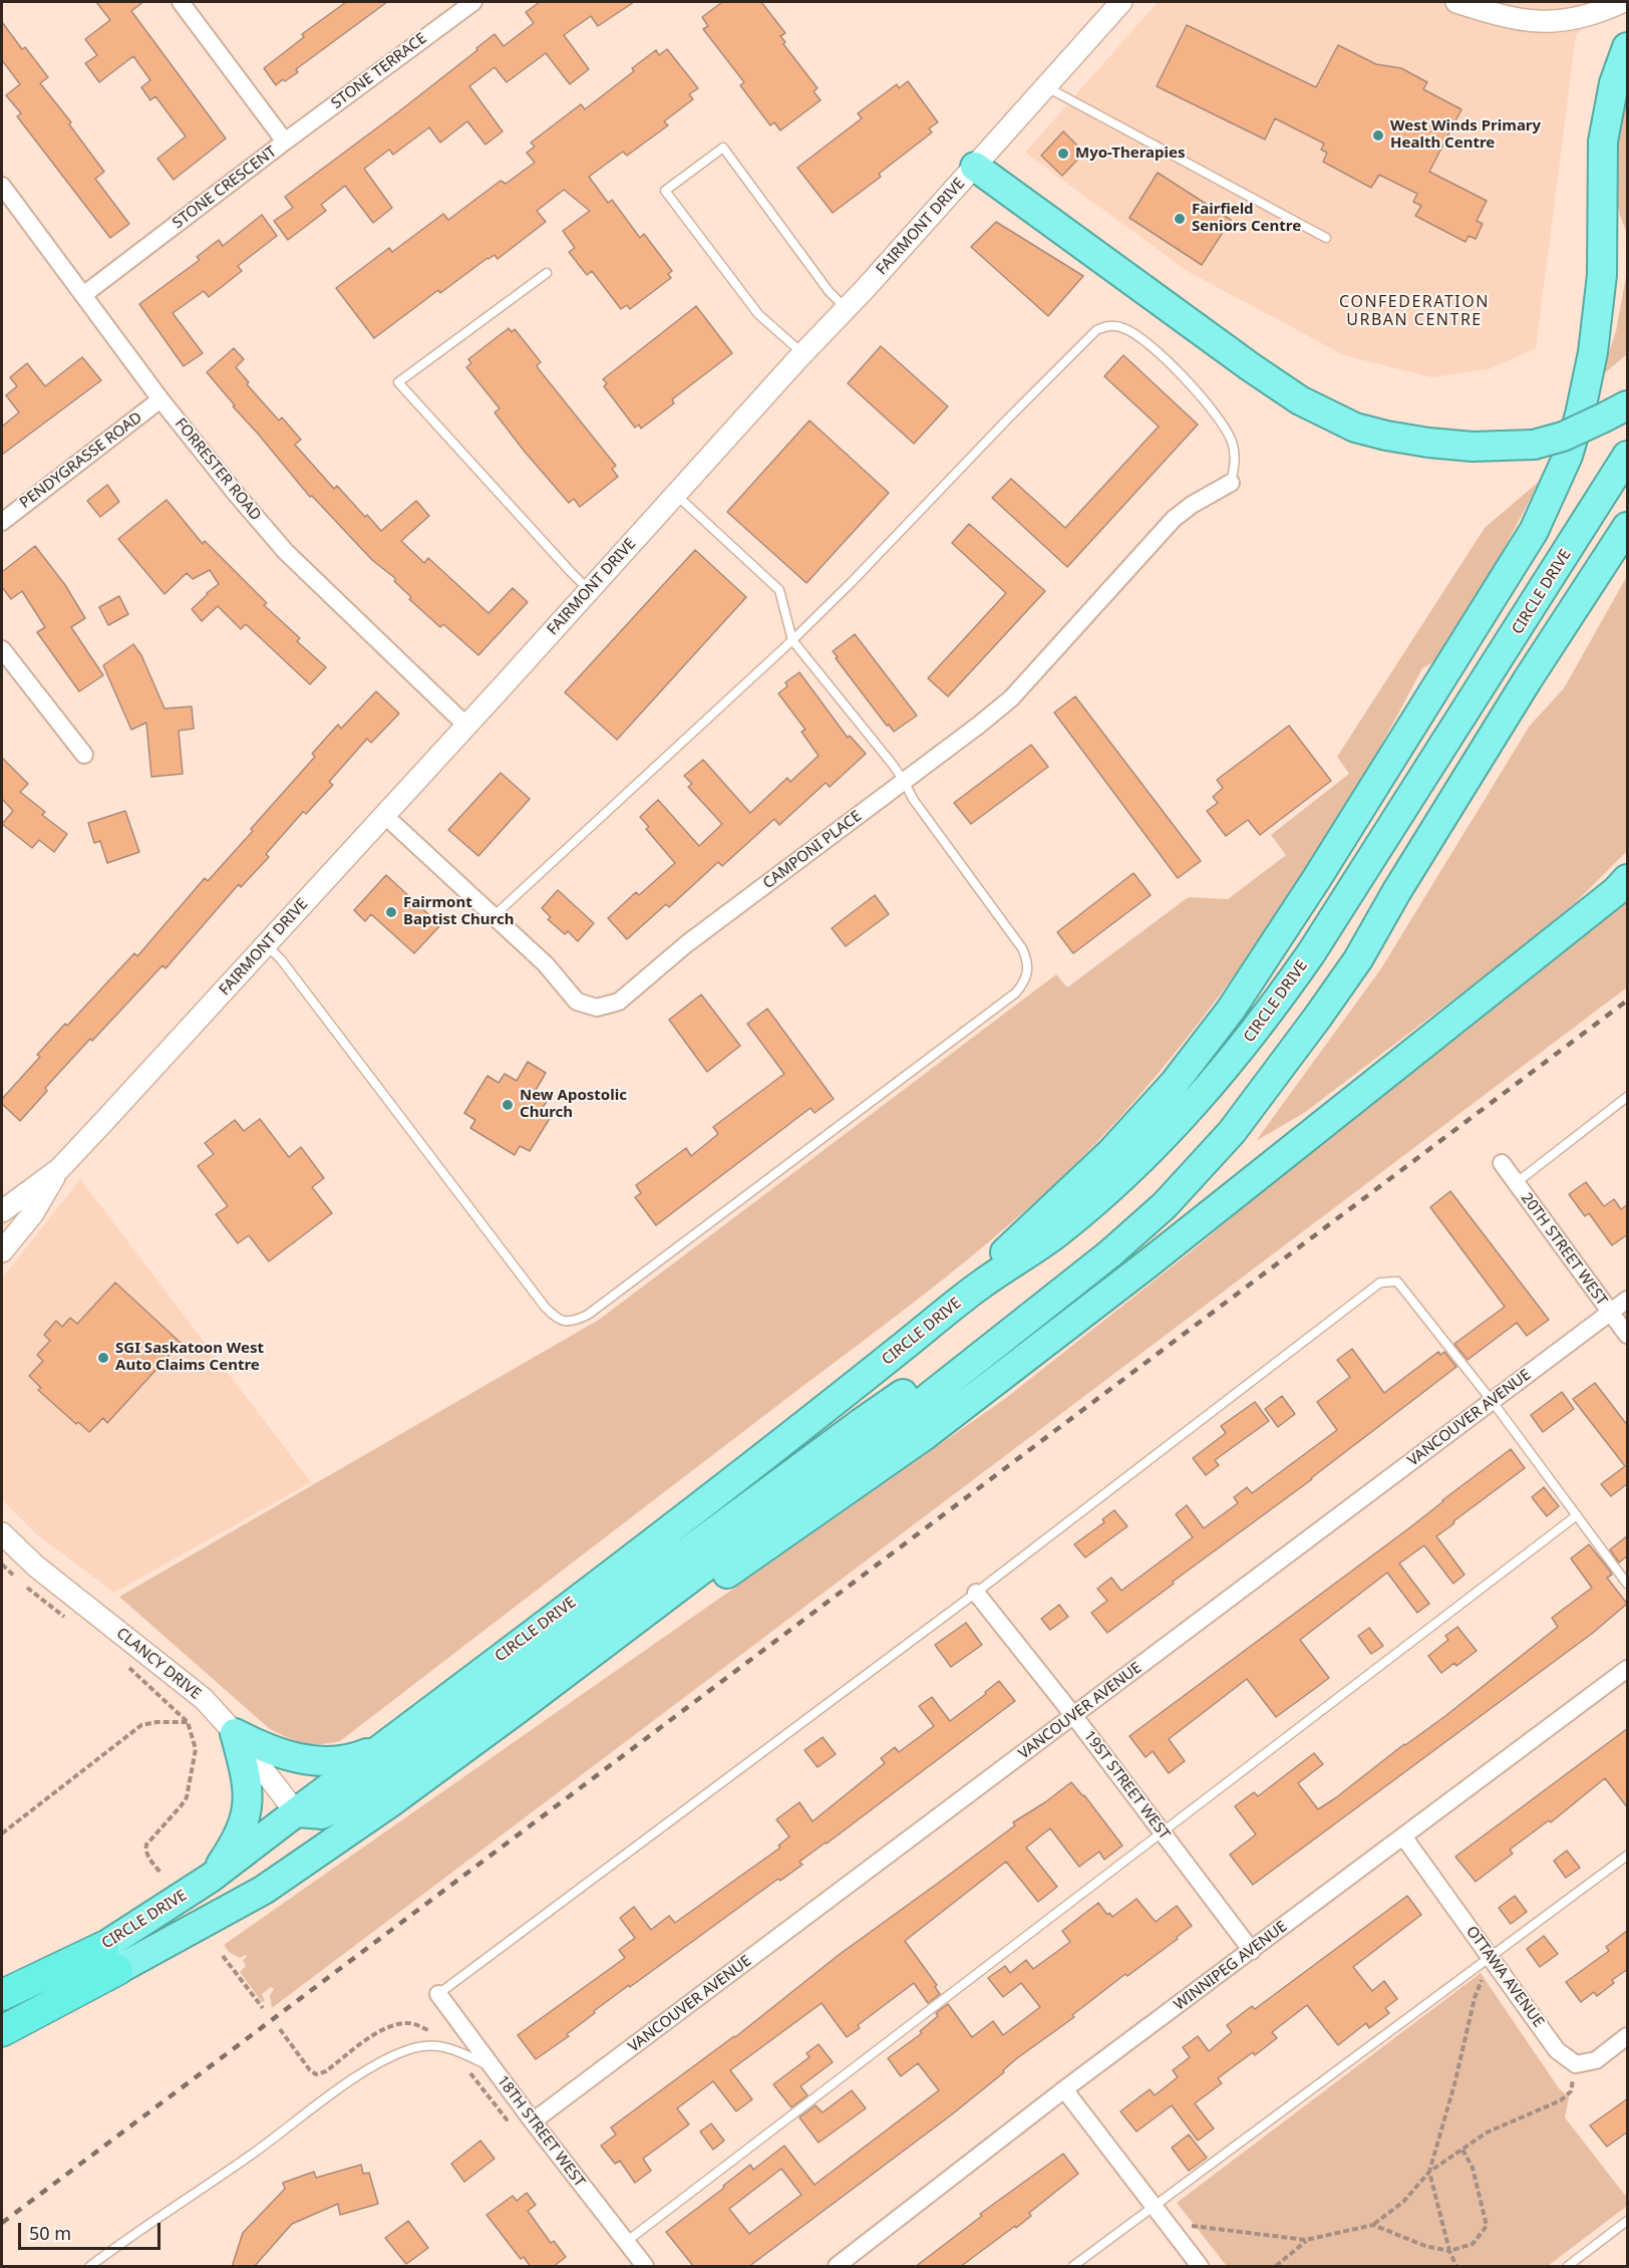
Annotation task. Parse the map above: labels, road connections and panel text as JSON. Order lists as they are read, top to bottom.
{
  "streets": {
    "highway": ["CIRCLE DRIVE"],
    "street": [
      "STONE TERRACE",
      "STONE CRESCENT",
      "FAIRMONT DRIVE",
      "PENDYGRASSE ROAD",
      "FORRESTER ROAD",
      "CAMPONI PLACE",
      "20TH STREET WEST",
      "VANCOUVER AVENUE",
      "CLANCY DRIVE",
      "19ST STREET WEST",
      "WINNIPEG AVENUE",
      "OTTAWA AVENUE",
      "18TH STREET WEST"
    ]
  },
  "crossings": [
    ["STONE TERRACE", "STONE CRESCENT"],
    ["STONE CRESCENT", "FORRESTER ROAD"],
    ["FAIRMONT DRIVE", "FORRESTER ROAD"],
    ["FAIRMONT DRIVE", "CAMPONI PLACE"],
    ["PENDYGRASSE ROAD", "FORRESTER ROAD"],
    ["CIRCLE DRIVE", "CLANCY DRIVE"],
    ["20TH STREET WEST", "VANCOUVER AVENUE"],
    ["VANCOUVER AVENUE", "19ST STREET WEST"],
    ["VANCOUVER AVENUE", "18TH STREET WEST"],
    ["19ST STREET WEST", "WINNIPEG AVENUE"],
    ["WINNIPEG AVENUE", "OTTAWA AVENUE"]
  ],
  "districts": ["CONFEDERATION URBAN CENTRE"],
  "places": [
    "West Winds Primary Health Centre",
    "Myo-Therapies",
    "Fairfield Seniors Centre",
    "Fairmont Baptist Church",
    "New Apostolic Church",
    "SGI Saskatoon West Auto Claims Centre"
  ],
  "scale_bar": "50 m"
}
